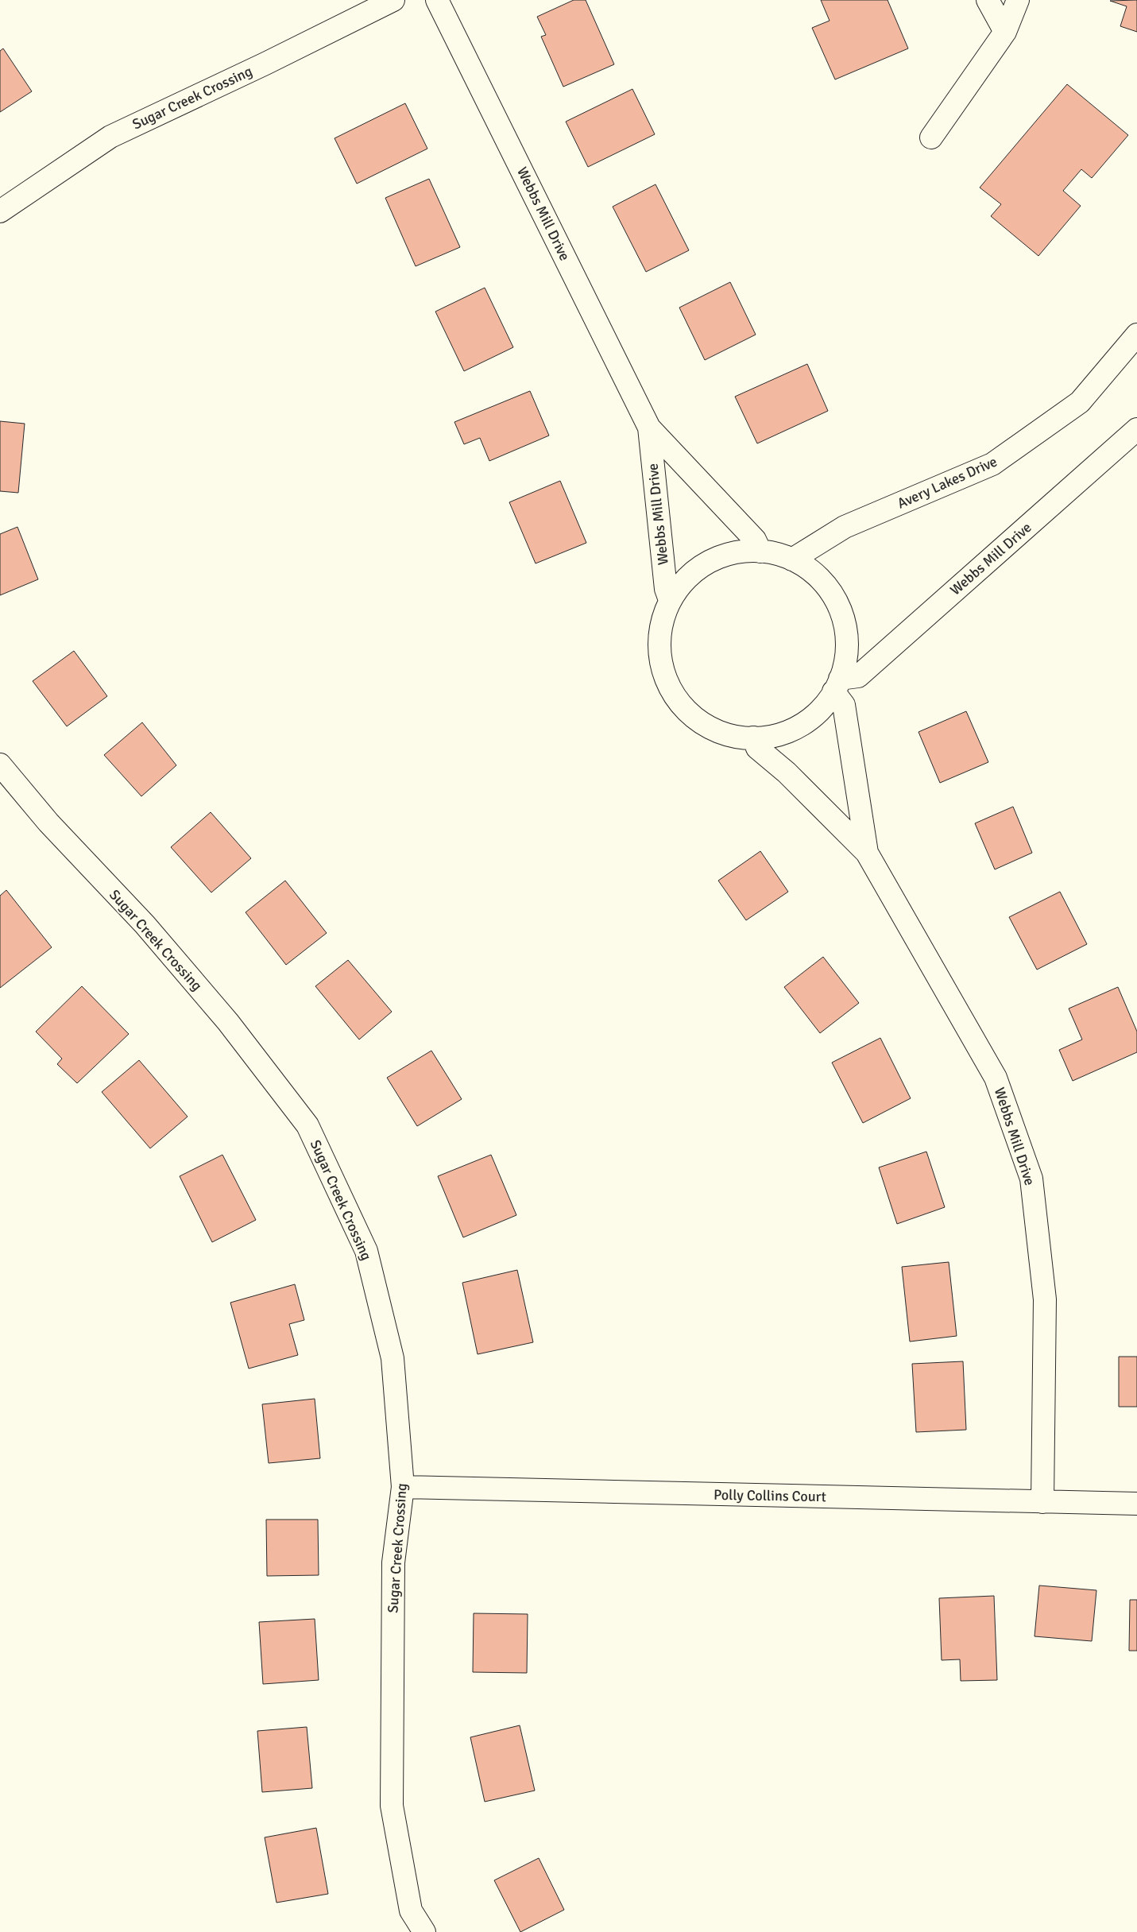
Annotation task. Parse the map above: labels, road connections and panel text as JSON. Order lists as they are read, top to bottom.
{
  "streets": {
    "street": [
      "Sugar Creek Crossing",
      "Webbs Mill Drive",
      "Avery Lakes Drive",
      "Polly Collins Court"
    ]
  },
  "crossings": [
    ["Sugar Creek Crossing", "Polly Collins Court"],
    ["Webbs Mill Drive", "Polly Collins Court"]
  ]
}
